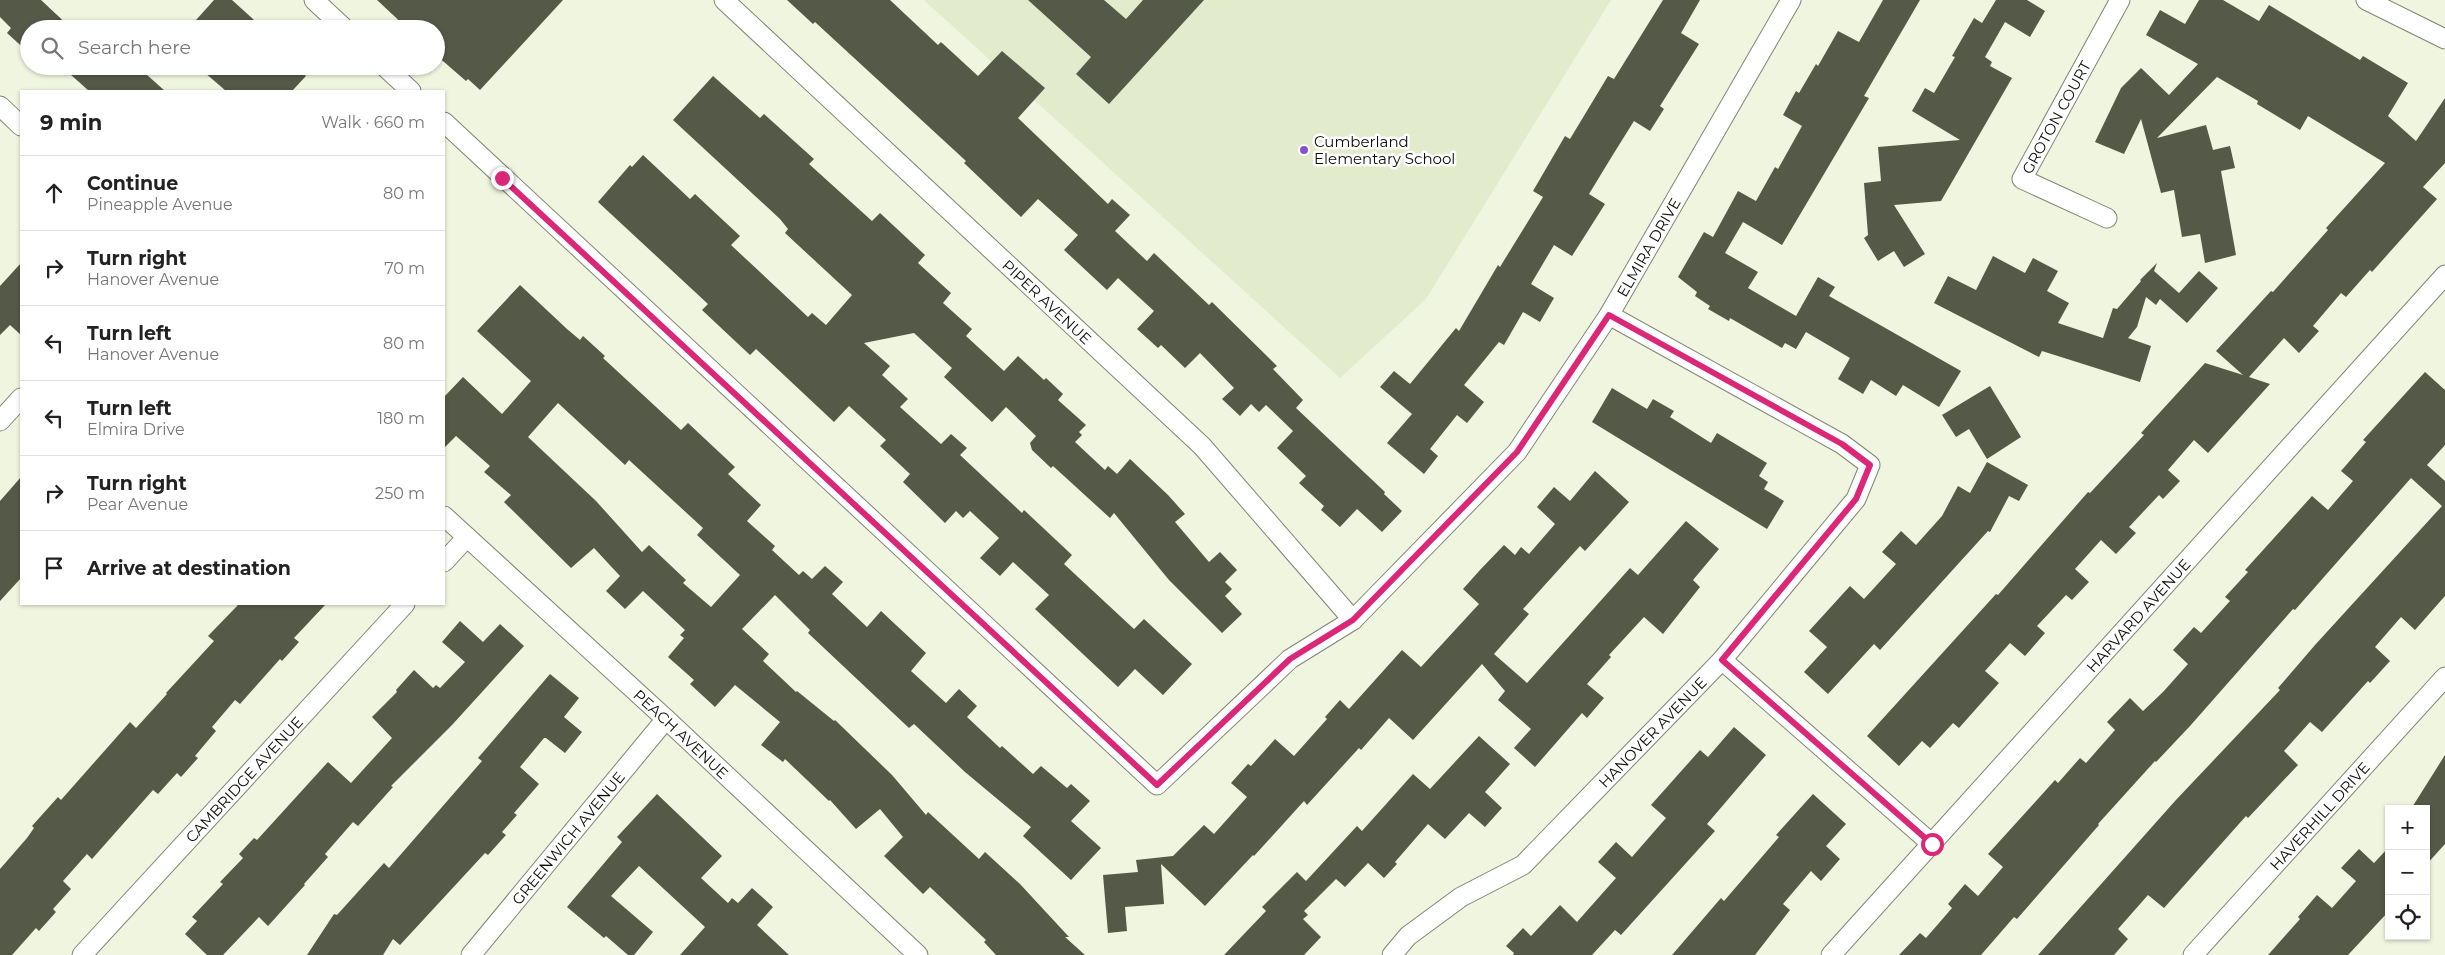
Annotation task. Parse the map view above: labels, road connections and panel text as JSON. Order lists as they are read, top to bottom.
{
  "streets": {
    "street": [
      "GROTON COURT",
      "ELMIRA DRIVE",
      "PIPER AVENUE",
      "HARVARD AVENUE",
      "HANOVER AVENUE",
      "PEACH AVENUE",
      "CAMBRIDGE AVENUE",
      "HAVERHILL DRIVE",
      "GREENWICH AVENUE"
    ]
  },
  "crossings": [
    ["ELMIRA DRIVE", "PIPER AVENUE"],
    ["ELMIRA DRIVE", "HANOVER AVENUE"],
    ["PEACH AVENUE", "GREENWICH AVENUE"]
  ],
  "places": ["Cumberland Elementary School"],
  "page": {
    "search": "Search here",
    "heading": ["9 min", "Walk · 660 m"],
    "list": [
      ["Continue", "Pineapple Avenue", "80 m"],
      ["Turn right", "Hanover Avenue", "70 m"],
      ["Turn left", "Hanover Avenue", "80 m"],
      ["Turn left", "Elmira Drive", "180 m"],
      ["Turn right", "Pear Avenue", "250 m"],
      "Arrive at destination"
    ],
    "map_buttons": ["+", "−"]
  }
}
